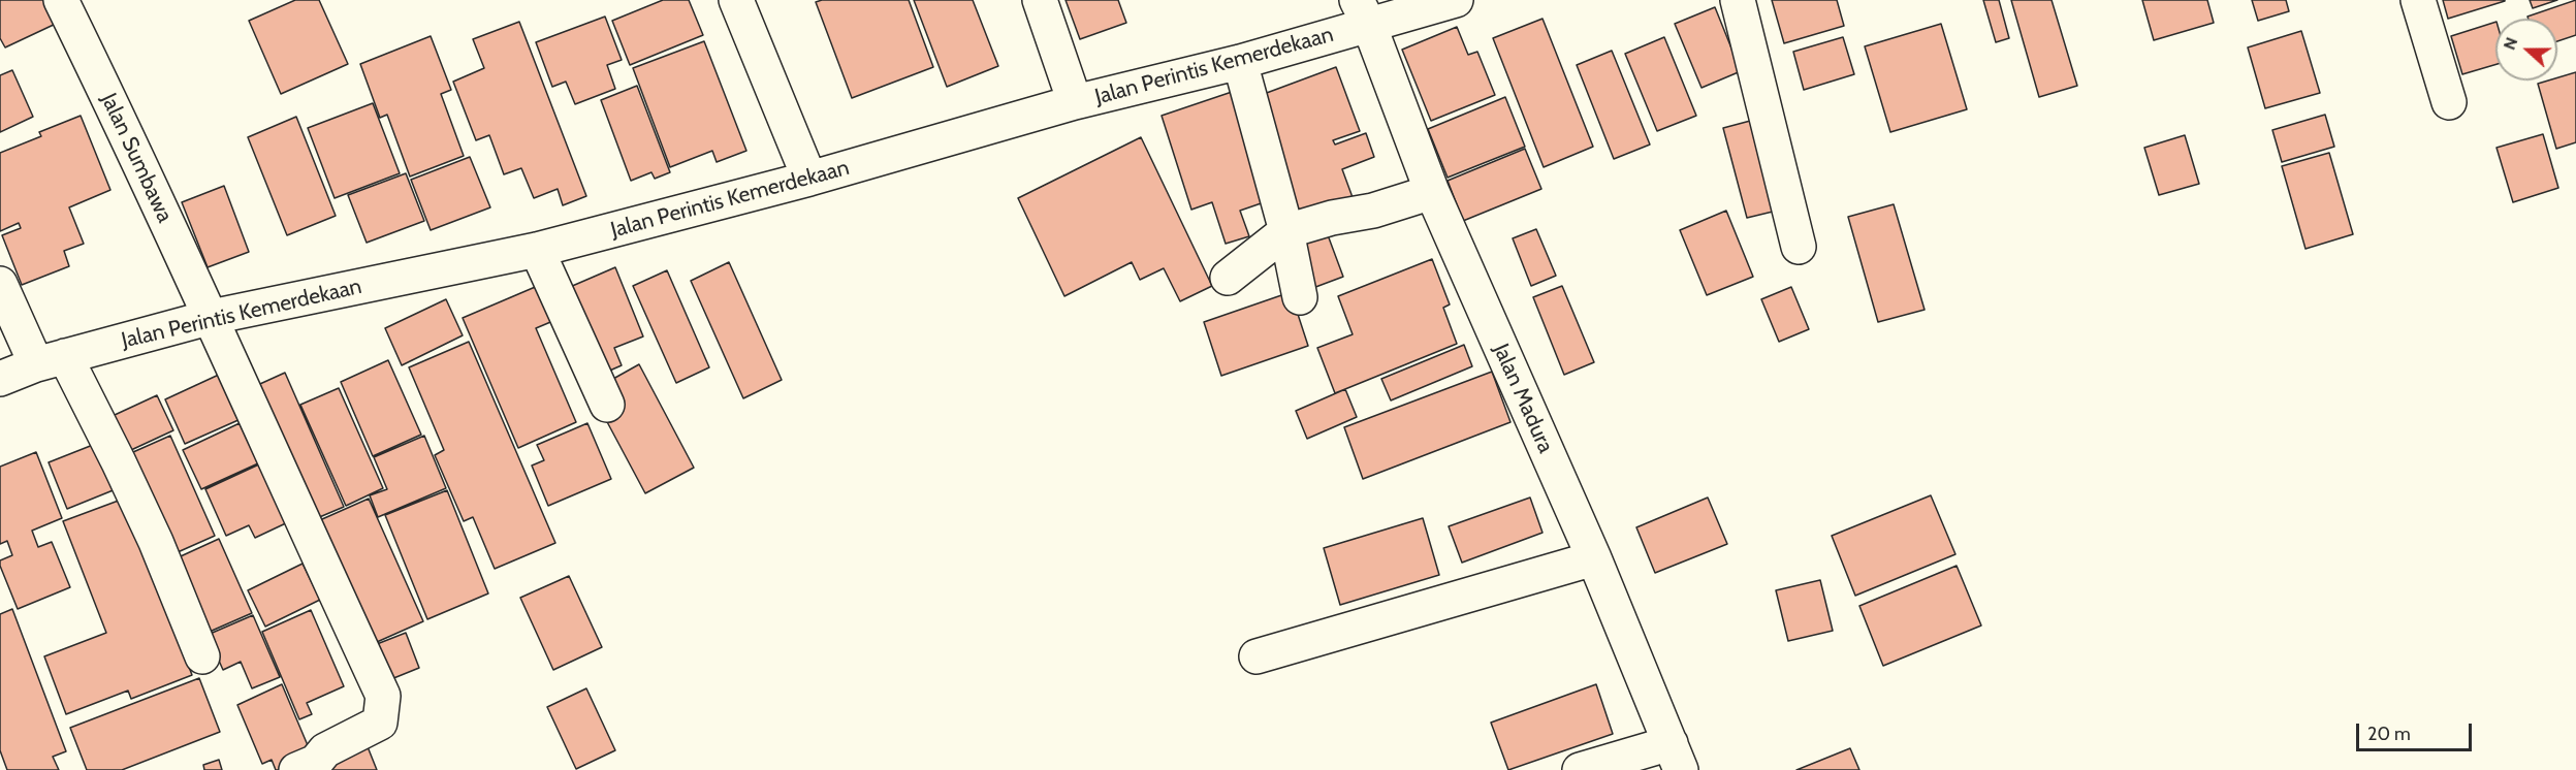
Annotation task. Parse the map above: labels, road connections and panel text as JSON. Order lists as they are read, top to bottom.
{
  "streets": {
    "street": ["Jalan Perintis Kemerdekaan", "Jalan Sumbawa", "Jalan Madura"]
  },
  "crossings": [
    ["Jalan Perintis Kemerdekaan", "Jalan Sumbawa"],
    ["Jalan Perintis Kemerdekaan", "Jalan Madura"]
  ],
  "scale_bar": "20 m",
  "north": "left"
}
